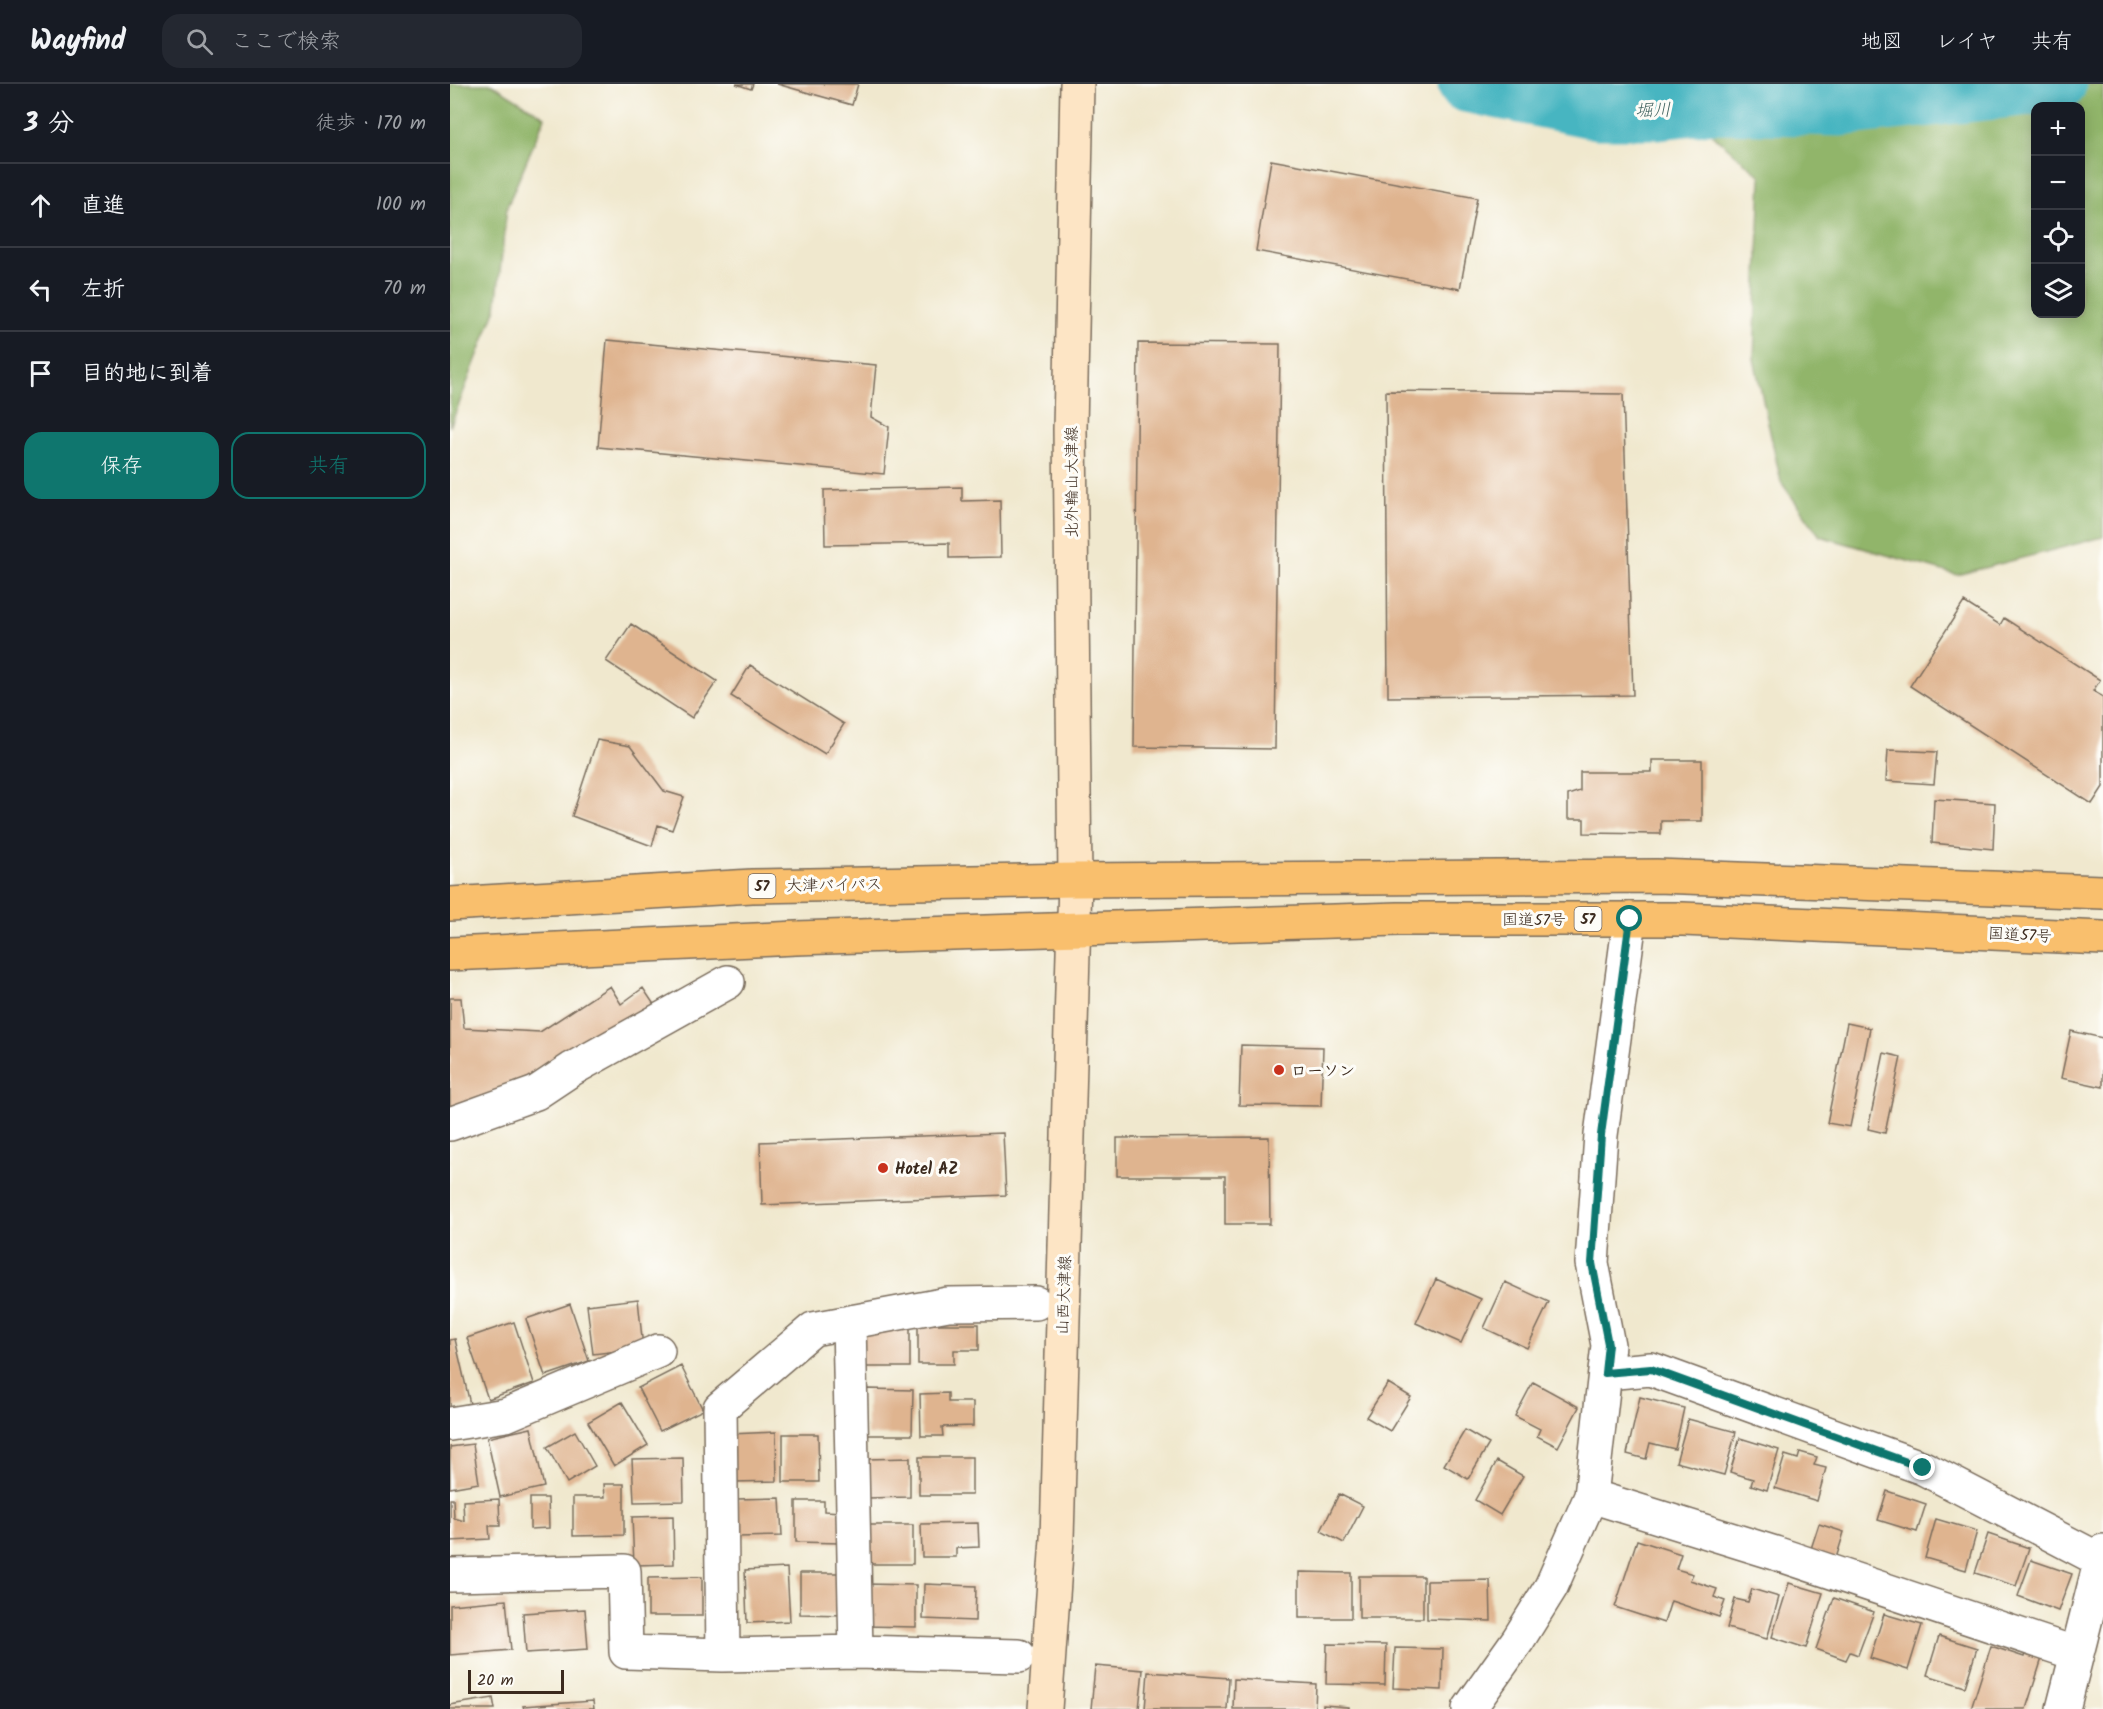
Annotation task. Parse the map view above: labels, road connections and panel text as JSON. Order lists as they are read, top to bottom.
{
  "streets": {
    "highway": ["大津バイパス", "57", "国道57号"],
    "main road": ["北外輪山大津線", "山西大津線"]
  },
  "crossings": [
    ["北外輪山大津線", "大津バイパス"],
    ["北外輪山大津線", "57"],
    ["北外輪山大津線", "山西大津線"],
    ["大津バイパス", "57"],
    ["大津バイパス", "山西大津線"],
    ["57", "国道57号"],
    ["57", "山西大津線"],
    ["国道57号", "山西大津線"]
  ],
  "water": ["堀川"],
  "places": ["ローソン", "Hotel AZ"],
  "scale_bar": "20 m",
  "page": {
    "header": "Wayfind",
    "search": "ここで検索",
    "nav": ["地図", "レイヤ", "共有"],
    "heading": ["3 分", "徒歩 · 170 m"],
    "map_buttons": ["+", "−"],
    "list": [
      ["直進", "100 m"],
      ["左折", "70 m"],
      "目的地に到着"
    ],
    "buttons": ["保存", "共有"],
    "scale": "20 m"
  }
}
